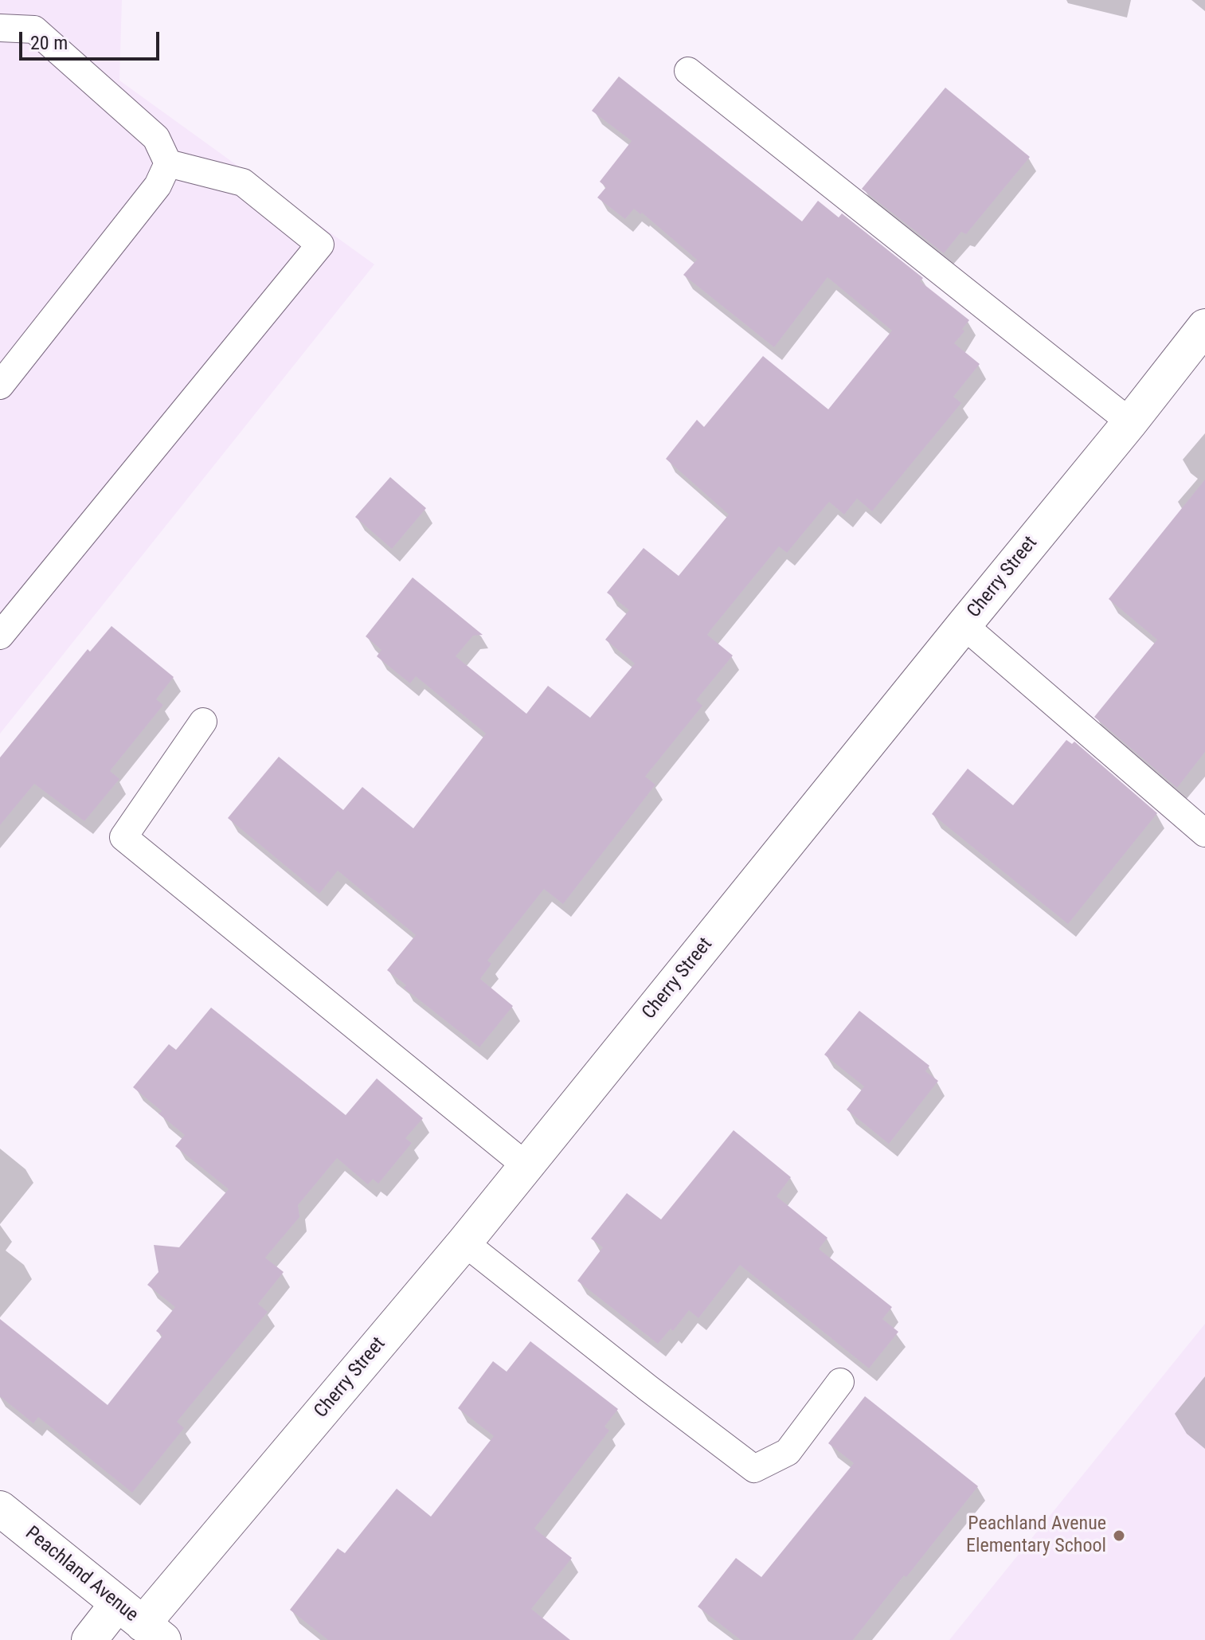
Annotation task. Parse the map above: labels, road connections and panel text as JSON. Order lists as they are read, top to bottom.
{
  "streets": {
    "street": ["Cherry Street", "Peachland Avenue"]
  },
  "crossings": [
    ["Cherry Street", "Peachland Avenue"]
  ],
  "places": ["Peachland Avenue Elementary School"],
  "scale_bar": "20 m"
}
